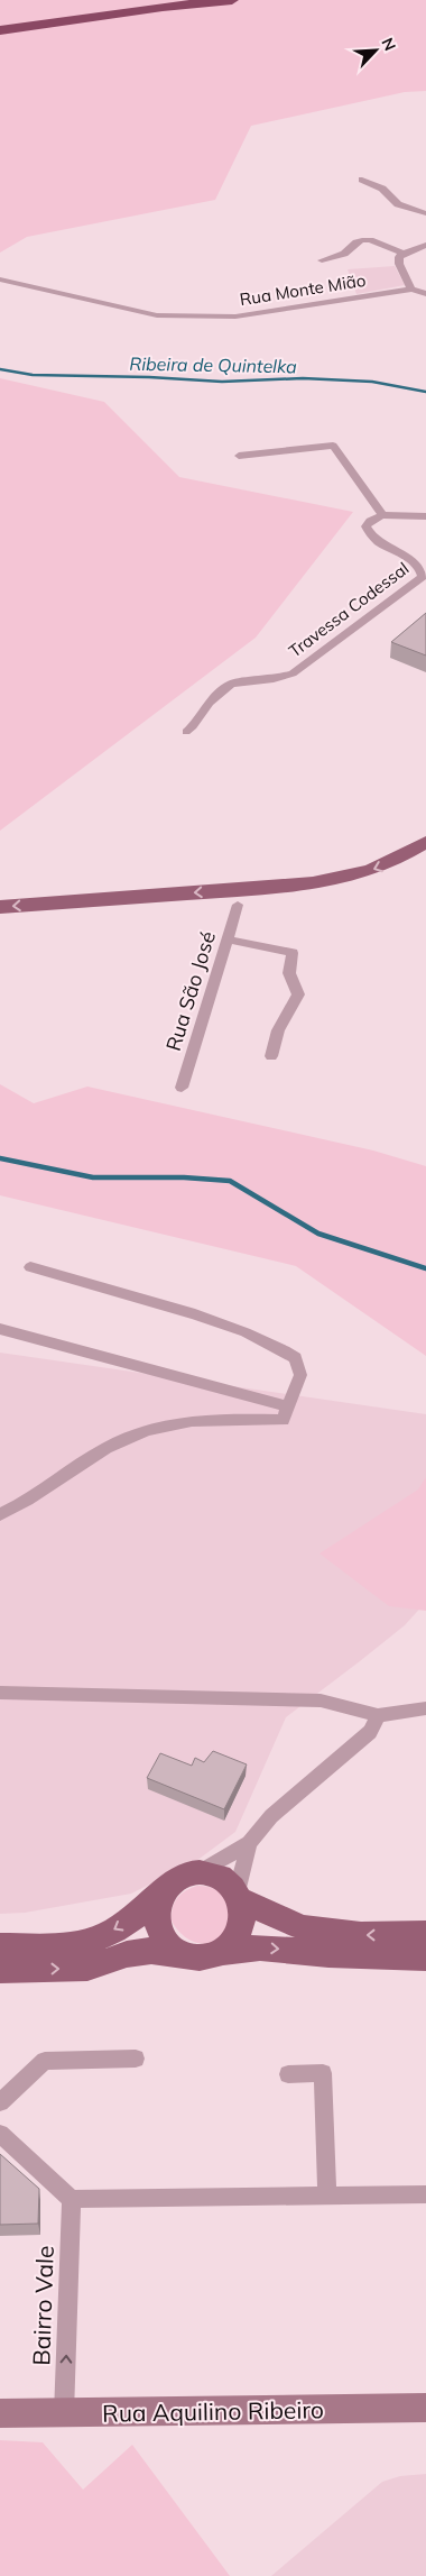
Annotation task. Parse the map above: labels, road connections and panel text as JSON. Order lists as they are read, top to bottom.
{
  "streets": {
    "street": [
      "Rua Monte Mião",
      "Travessa Codessal",
      "Rua São José",
      "Bairro Vale",
      "Rua Aquilino Ribeiro"
    ]
  },
  "crossings": [
    ["Bairro Vale", "Rua Aquilino Ribeiro"]
  ],
  "one_way": ["Bairro Vale"],
  "water": ["Ribeira de Quintelka"],
  "north": "top right"
}
